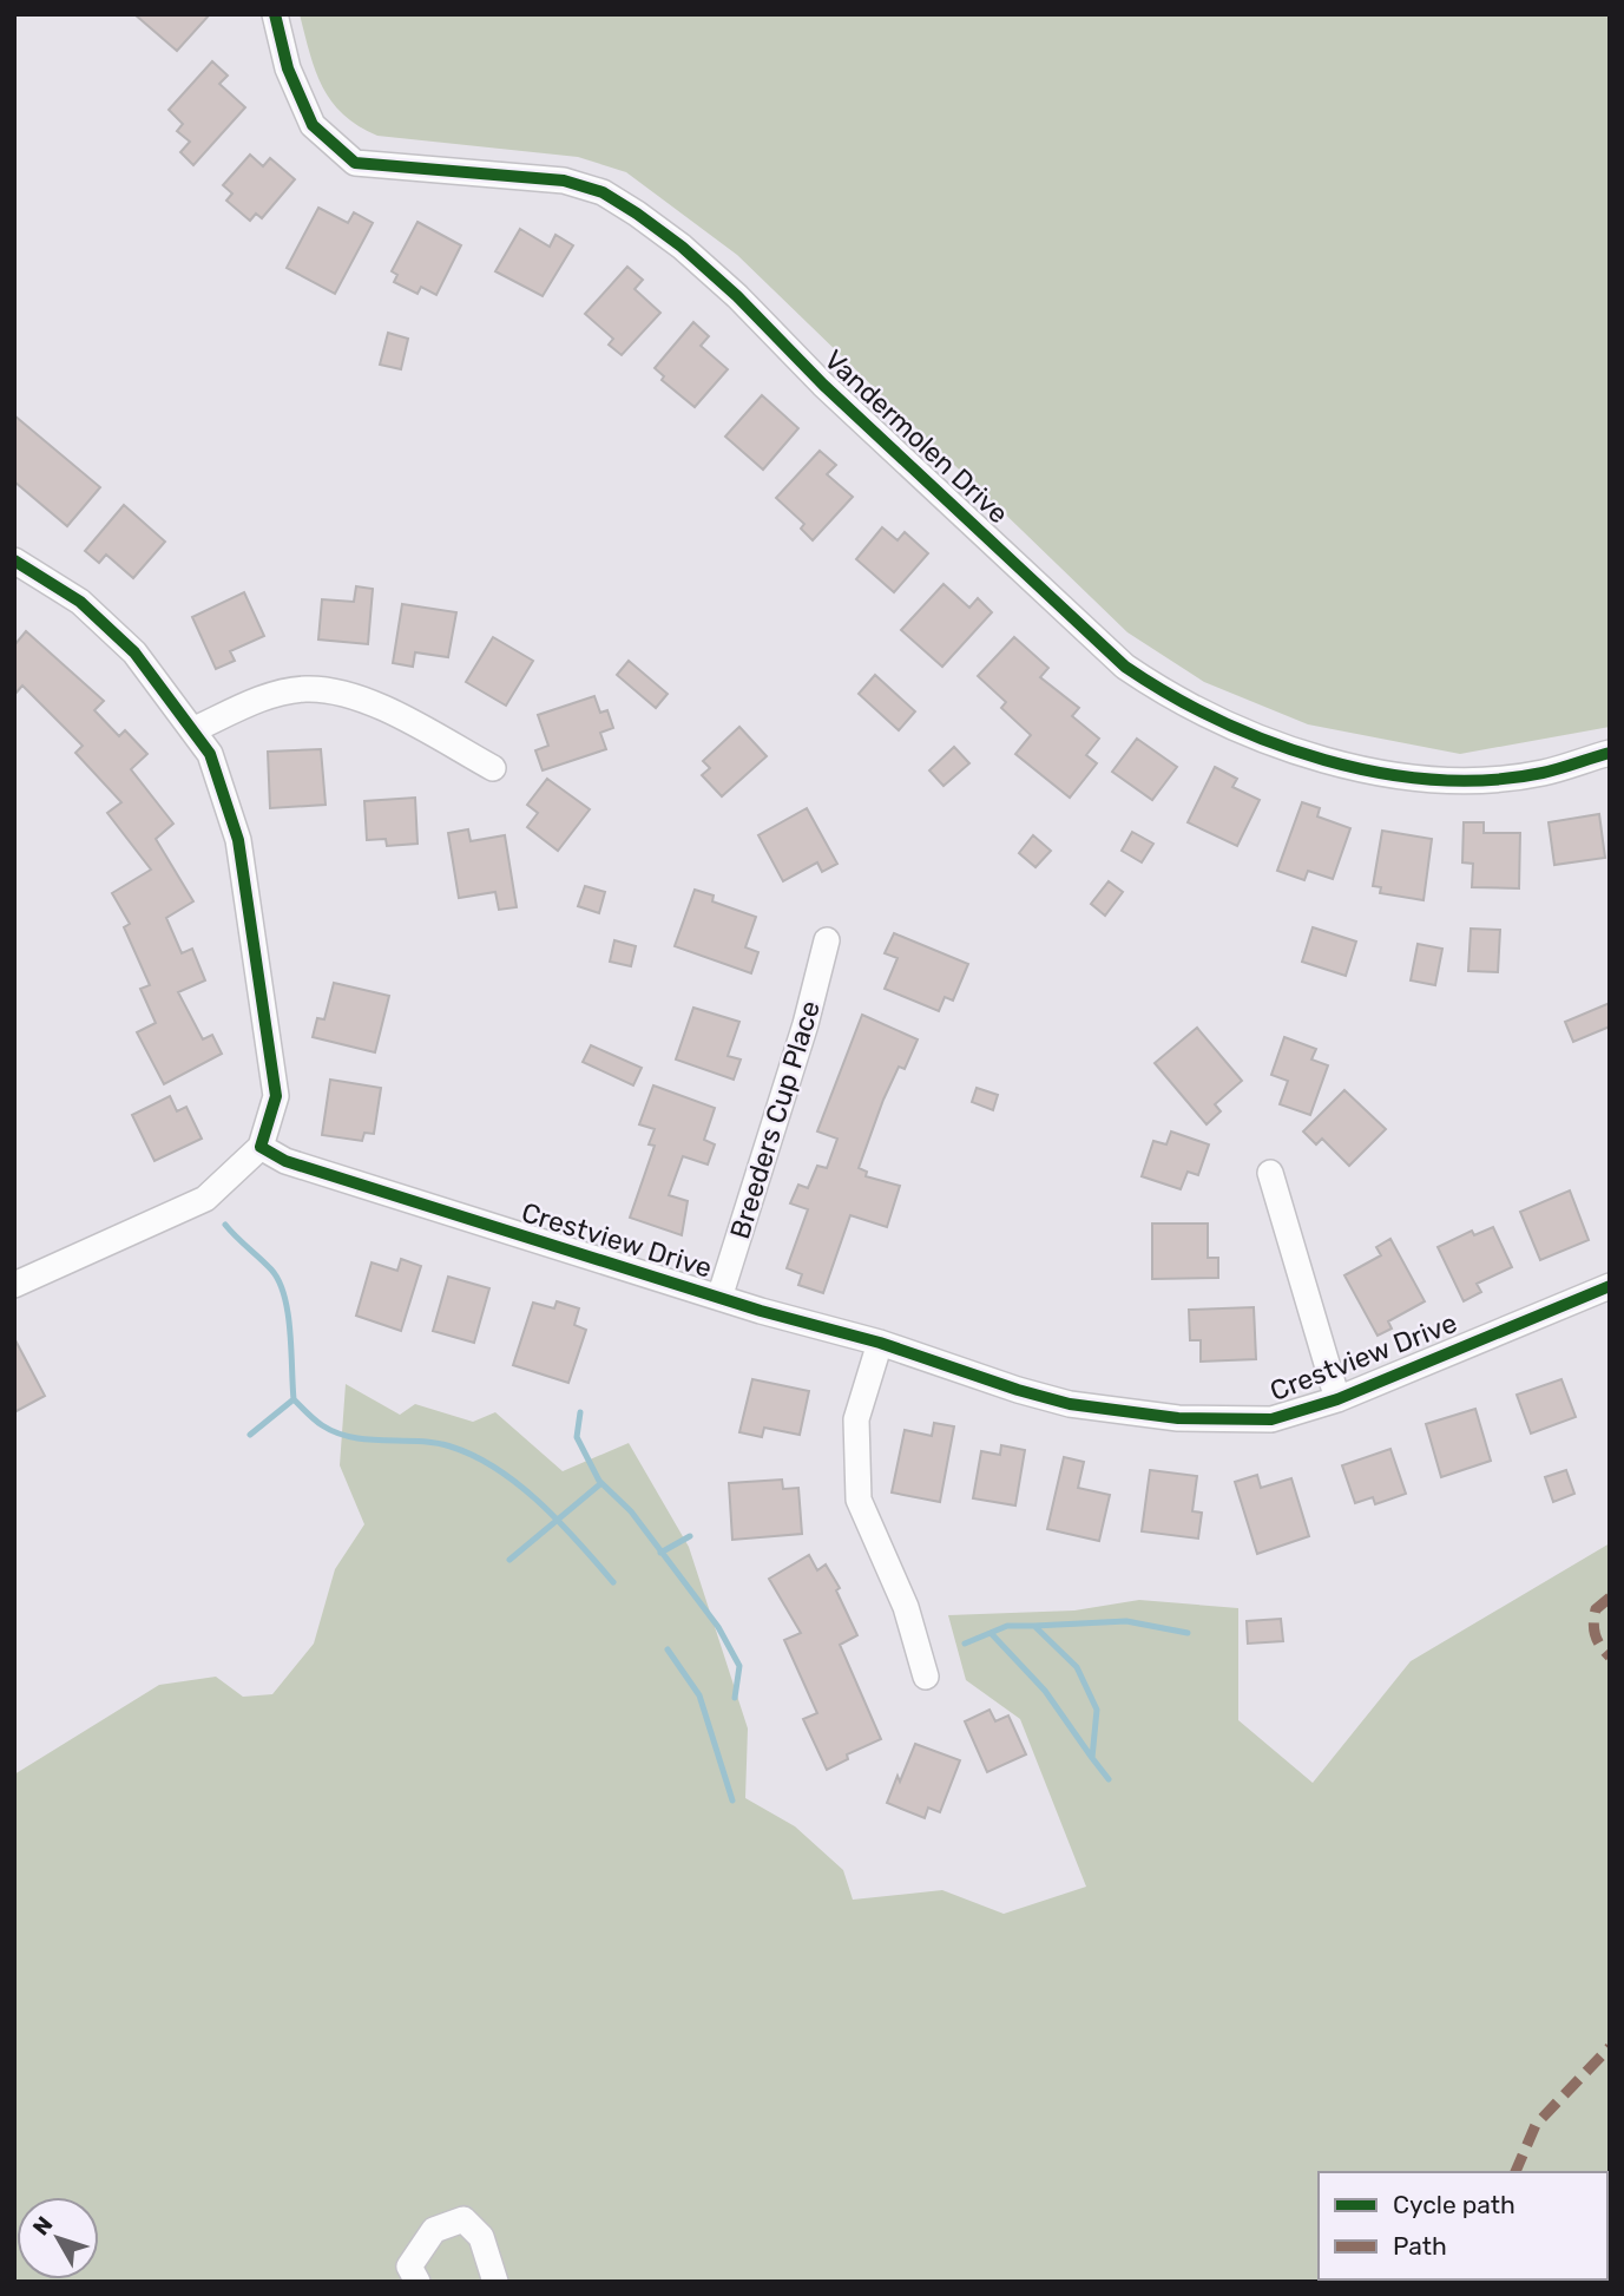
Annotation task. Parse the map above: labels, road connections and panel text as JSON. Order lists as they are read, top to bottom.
{
  "streets": {
    "street": ["Vandermolen Drive", "Breeders Cup Place", "Crestview Drive"]
  },
  "crossings": [
    ["Breeders Cup Place", "Crestview Drive"]
  ],
  "legend": ["Cycle path", "Path"],
  "north": "top left"
}
